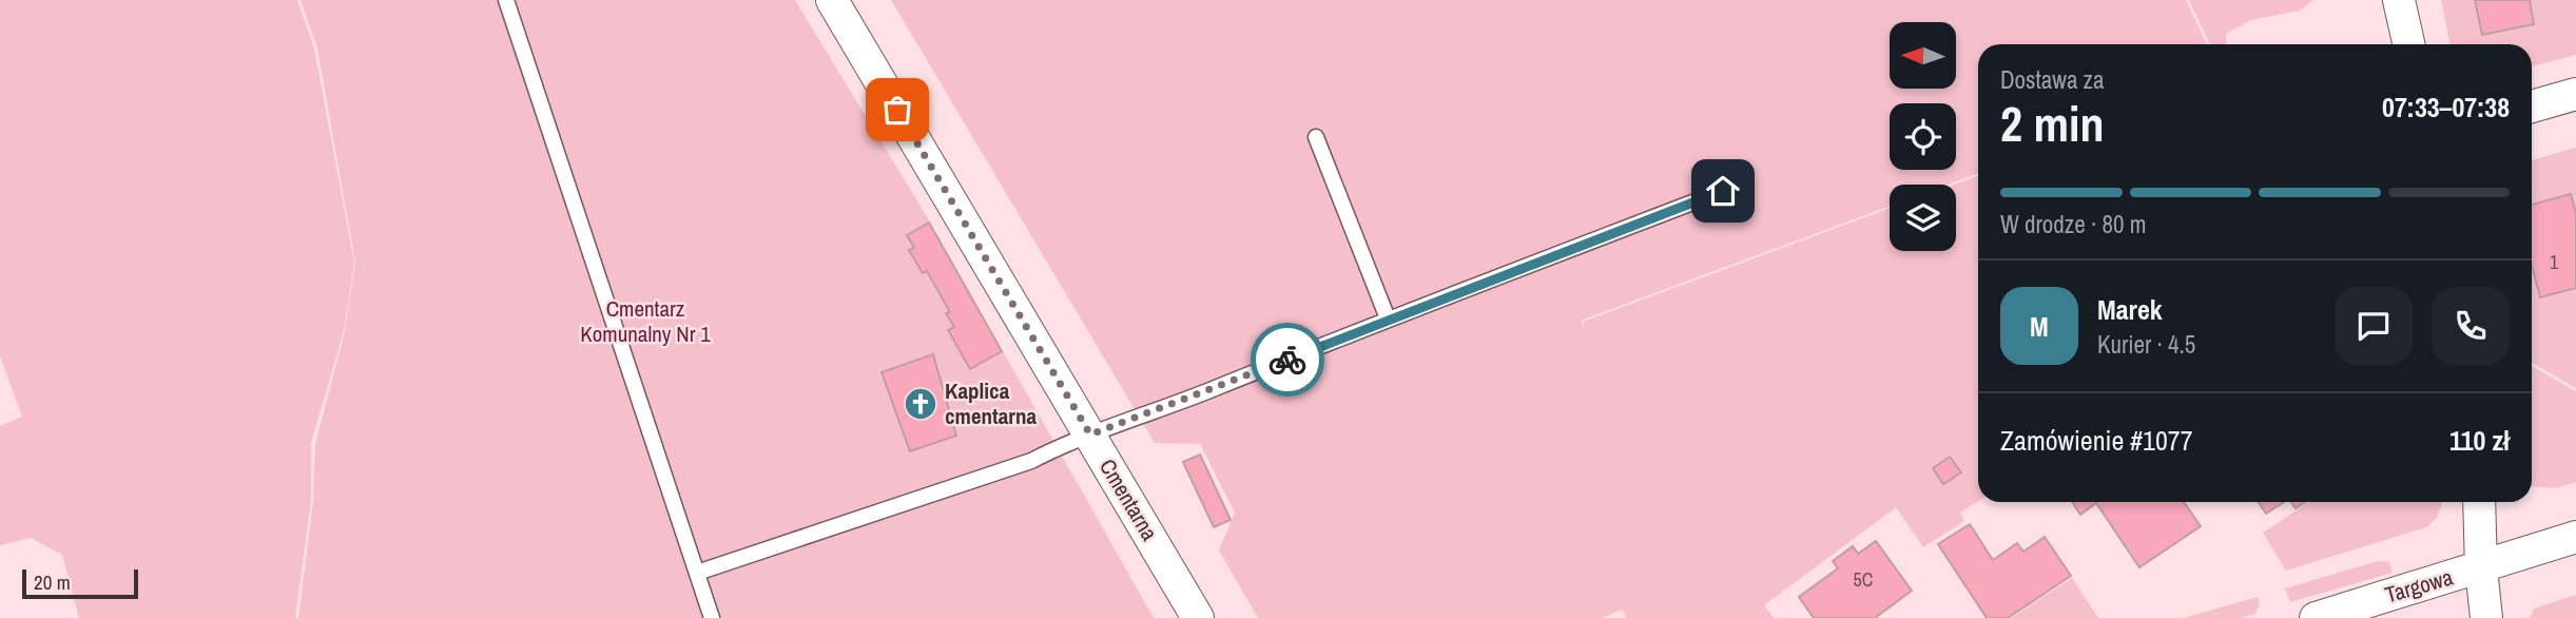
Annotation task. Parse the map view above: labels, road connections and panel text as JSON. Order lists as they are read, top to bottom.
{
  "streets": {
    "street": ["Cmentarna", "Targowa"]
  },
  "parks": ["Cmentarz Komunalny Nr 1"],
  "places": {
    "church": ["Kaplica cmentarna"]
  },
  "house_numbers": ["1", "5C"],
  "scale_bar": "20 m",
  "north": "left",
  "page": {
    "heading": ["2 min", "Dostawa za", "07:33–07:38"],
    "panel": [
      "Marek",
      "Kurier · 4.5",
      "Zamówienie #1077",
      "110 zł"
    ],
    "bar": "W drodze · 80 m",
    "round": "M",
    "scale": "20 m"
  }
}
